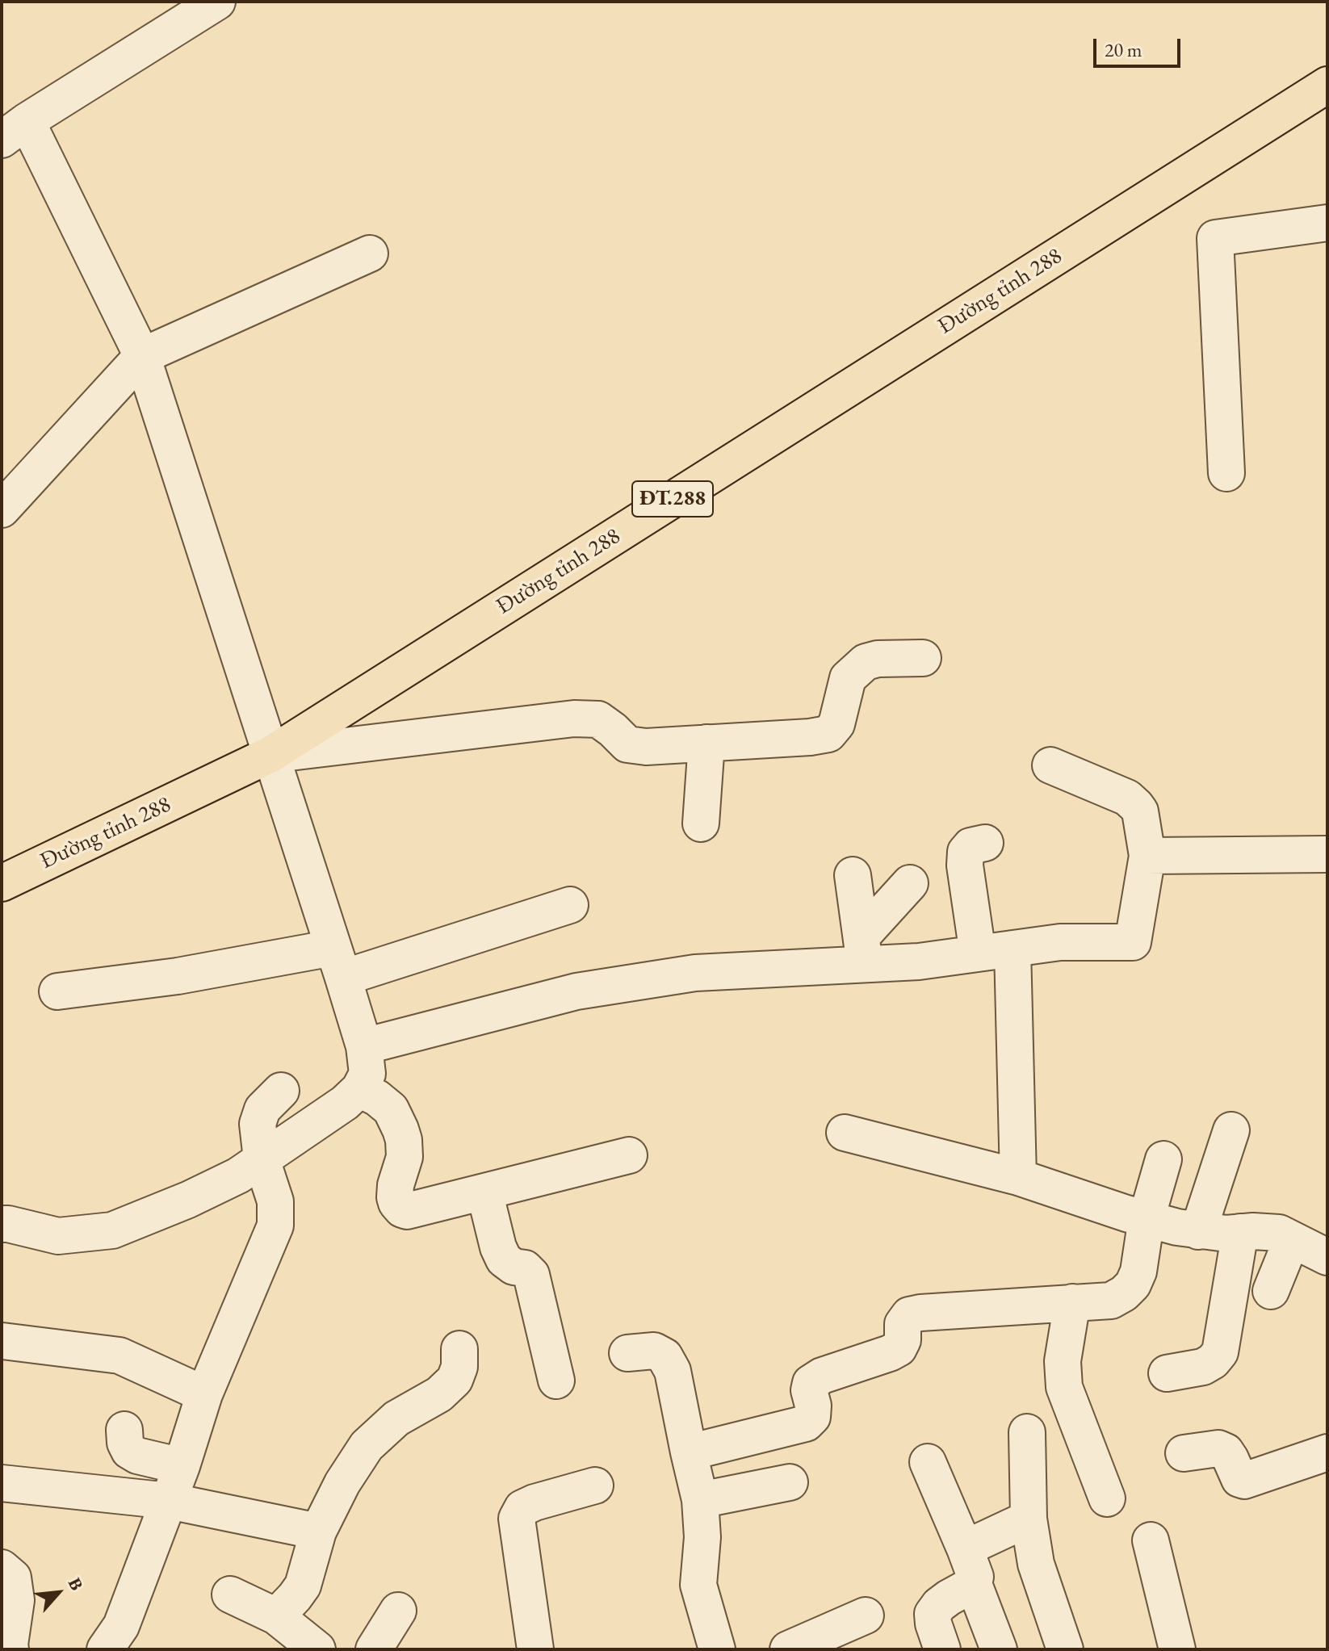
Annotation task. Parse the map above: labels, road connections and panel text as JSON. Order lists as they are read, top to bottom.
{
  "streets": {
    "main road": ["Đường tỉnh 288", "ĐT.288"]
  },
  "scale_bar": "20 m",
  "north": "top right"
}
